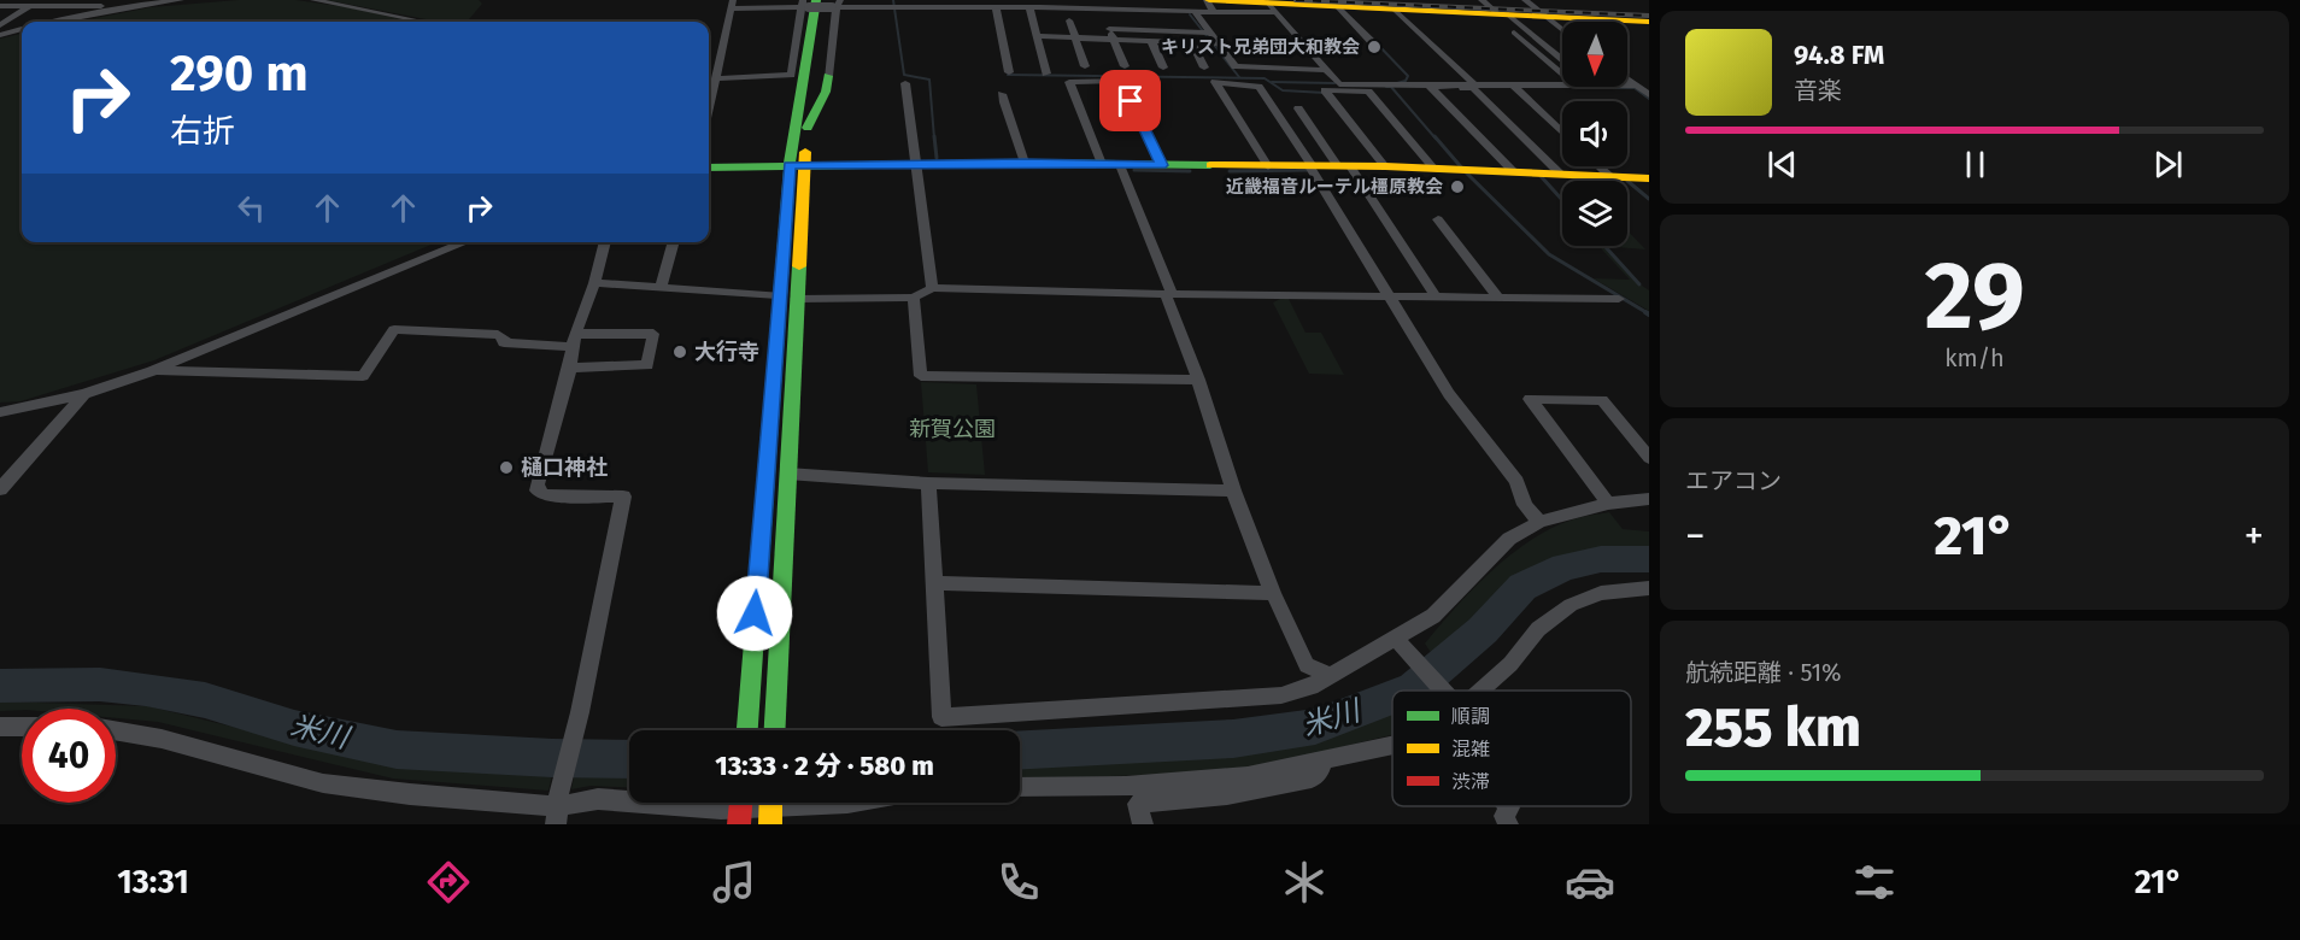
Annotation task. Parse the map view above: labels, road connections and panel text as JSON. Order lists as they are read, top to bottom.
{
  "water": ["米川"],
  "parks": ["新賀公園"],
  "places": [
    "キリスト兄弟団大和教会",
    "近畿福音ルーテル橿原教会",
    "大行寺",
    "樋口神社"
  ],
  "legend": ["順調", "混雑", "渋滞"],
  "north": "bottom",
  "page": {
    "turn": ["290 m", "右折"],
    "song": ["94.8 FM", "音楽"],
    "tile": [
      ["29", "km/h"],
      "エアコン",
      ["航続距離 · 51%", "255 km"]
    ],
    "heat": ["−", "21°", "+"],
    "limit": "40",
    "trip": "13:33 · 2 分 · 580 m",
    "tabs": ["13:31", "21°"]
  }
}
